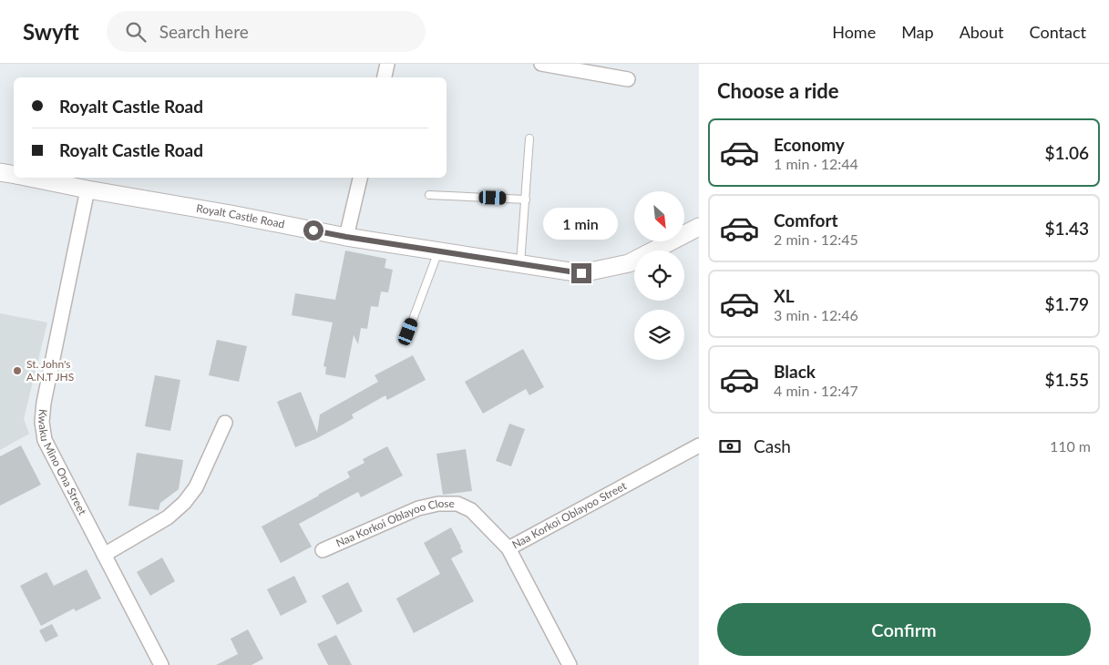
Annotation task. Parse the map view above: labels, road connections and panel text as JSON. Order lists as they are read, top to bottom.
{
  "streets": {
    "street": [
      "Royalt Castle Road",
      "Kwaku Mino Ona Street",
      "Naa Korkoi Oblayoo Street",
      "Naa Korkoi Oblayoo Close"
    ]
  },
  "crossings": [
    ["Royalt Castle Road", "Kwaku Mino Ona Street"],
    ["Naa Korkoi Oblayoo Street", "Naa Korkoi Oblayoo Close"]
  ],
  "places": ["St. John's A.N.T JHS"],
  "north": "bottom right",
  "page": {
    "header": "Swyft",
    "search": "Search here",
    "nav": [
      "Home",
      "Map",
      "About",
      "Contact"
    ],
    "heading": "Choose a ride",
    "banner": ["Royalt Castle Road", "Royalt Castle Road"],
    "list": [
      {
        "name": "Economy",
        "note": "1 min · 12:44",
        "value": "$1.06"
      },
      {
        "name": "Comfort",
        "note": "2 min · 12:45",
        "value": "$1.43"
      },
      {
        "name": "XL",
        "note": "3 min · 12:46",
        "value": "$1.79"
      },
      {
        "name": "Black",
        "note": "4 min · 12:47",
        "value": "$1.55"
      }
    ],
    "bubble": "1 min",
    "pay": ["Cash", "110 m"],
    "buttons": "Confirm"
  }
}
